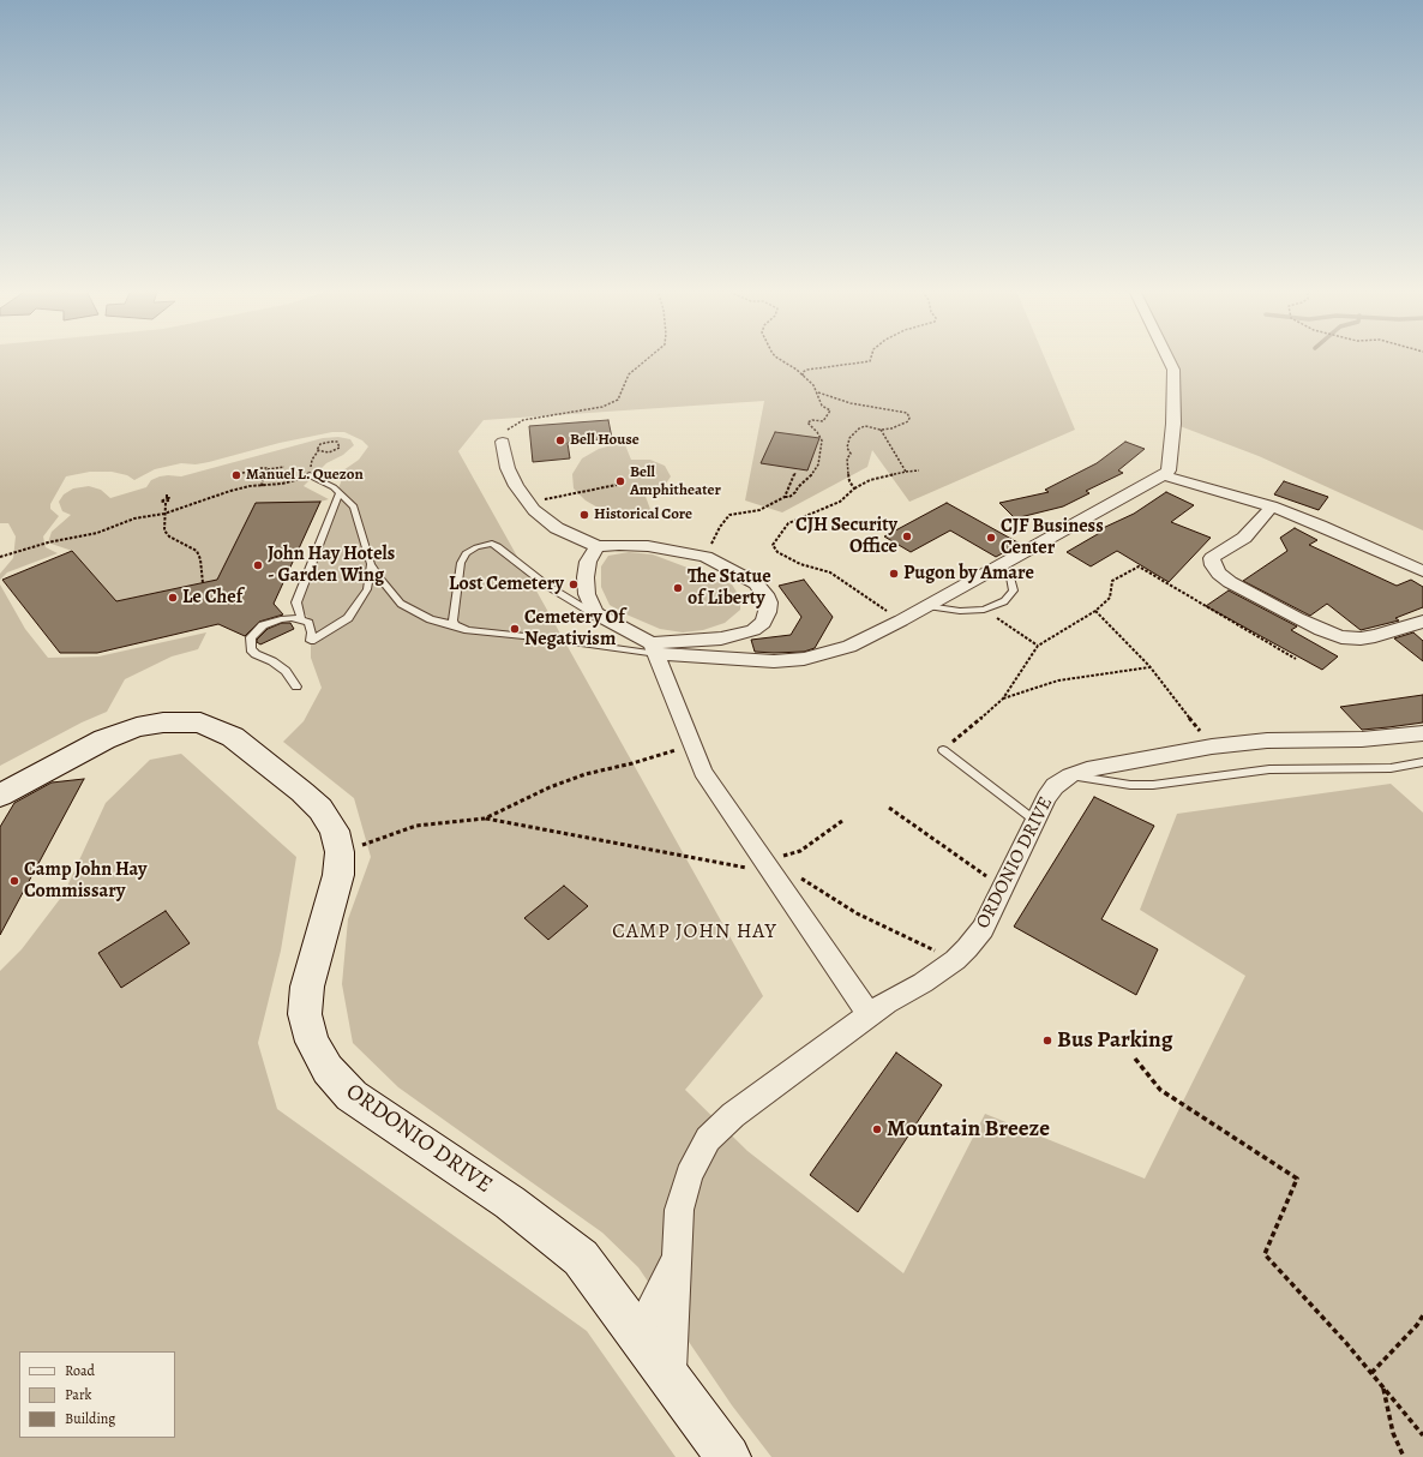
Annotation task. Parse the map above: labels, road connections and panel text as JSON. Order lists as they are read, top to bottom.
{
  "streets": {
    "street": ["ORDONIO DRIVE"]
  },
  "districts": ["CAMP JOHN HAY"],
  "places": [
    "Bell House",
    "Manuel L. Quezon",
    "Bell Amphitheater",
    "Historical Core",
    "CJH Security Office",
    "CJF Business Center",
    "John Hay Hotels - Garden Wing",
    "Pugon by Amare",
    "Lost Cemetery",
    "The Statue of Liberty",
    "Le Chef",
    "Cemetery Of Negativism",
    "Camp John Hay Commissary",
    "Bus Parking",
    "Mountain Breeze"
  ],
  "legend": ["Road", "Park", "Building"]
}
